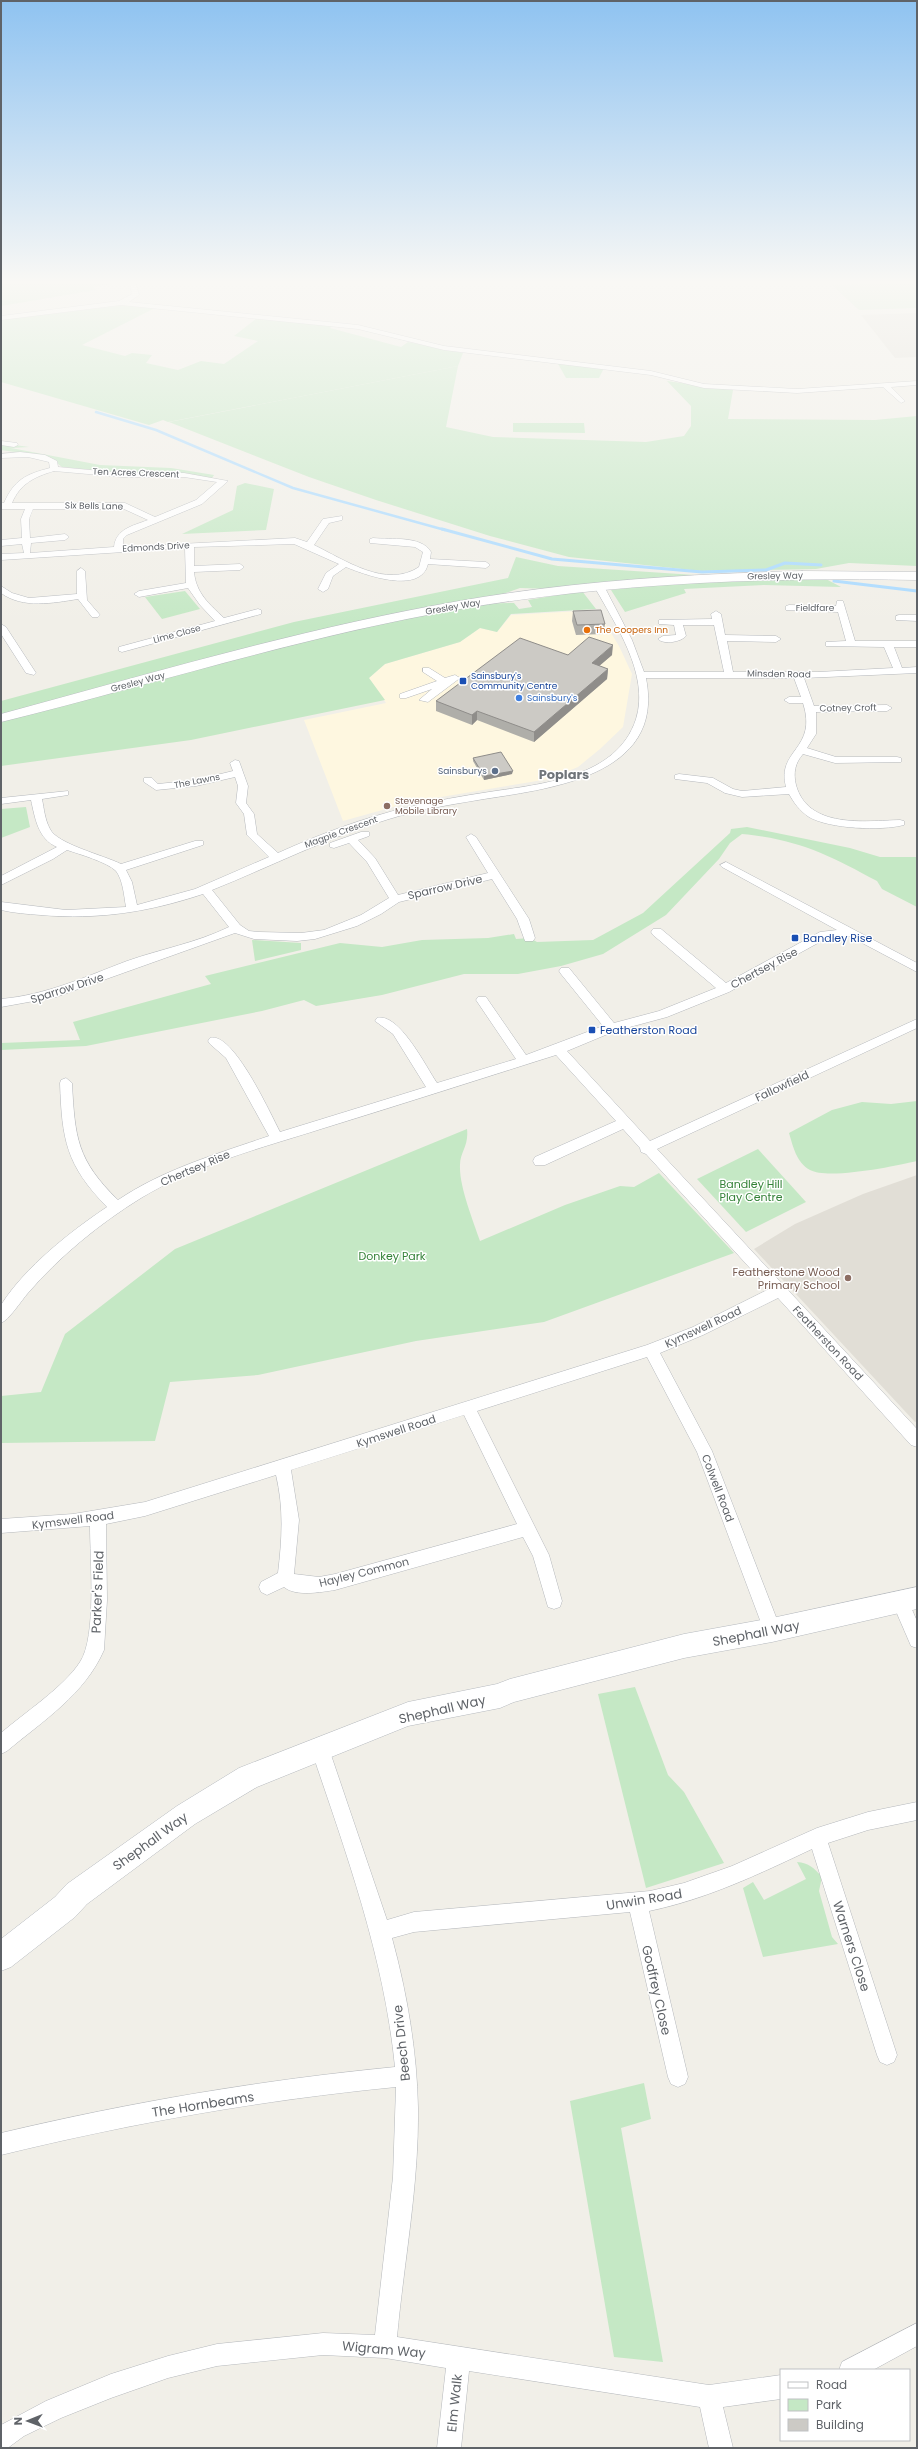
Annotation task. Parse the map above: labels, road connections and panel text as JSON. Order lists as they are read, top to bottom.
{
  "streets": {
    "street": [
      "Ten Acres Crescent",
      "Six Bells Lane",
      "Edmonds Drive",
      "Gresley Way",
      "Fieldfare",
      "Lime Close",
      "Minsden Road",
      "Cotney Croft",
      "The Lawns",
      "Magpie Crescent",
      "Sparrow Drive",
      "Chertsey Rise",
      "Fallowfield",
      "Kymswell Road",
      "Featherston Road",
      "Colwell Road",
      "Hayley Common",
      "Parker's Field",
      "Shephall Way",
      "Unwin Road",
      "Warners Close",
      "Godfrey Close",
      "Beech Drive",
      "The Hornbeams",
      "Wigram Way",
      "Elm Walk"
    ]
  },
  "crossings": [
    ["Ten Acres Crescent", "Six Bells Lane"],
    ["Ten Acres Crescent", "Edmonds Drive"],
    ["Gresley Way", "Magpie Crescent"],
    ["Minsden Road", "Cotney Croft"],
    ["Minsden Road", "Magpie Crescent"],
    ["The Lawns", "Magpie Crescent"],
    ["Magpie Crescent", "Sparrow Drive"],
    ["Chertsey Rise", "Featherston Road"],
    ["Fallowfield", "Featherston Road"],
    ["Kymswell Road", "Featherston Road"],
    ["Kymswell Road", "Colwell Road"],
    ["Kymswell Road", "Parker's Field"],
    ["Colwell Road", "Shephall Way"],
    ["Shephall Way", "Beech Drive"],
    ["Unwin Road", "Warners Close"],
    ["Unwin Road", "Godfrey Close"],
    ["Unwin Road", "Beech Drive"],
    ["Beech Drive", "The Hornbeams"],
    ["Beech Drive", "Wigram Way"],
    ["Wigram Way", "Elm Walk"]
  ],
  "districts": ["Poplars"],
  "parks": ["Bandley Hill Play Centre", "Donkey Park"],
  "places": {
    "other": [
      "The Coopers Inn",
      "Sainsbury's",
      "Sainsburys",
      "Stevenage Mobile Library",
      "Featherstone Wood Primary School"
    ],
    "transit": ["Sainsbury's Community Centre", "Bandley Rise", "Featherston Road"]
  },
  "legend": ["Road", "Park", "Building"],
  "north": "left"
}
